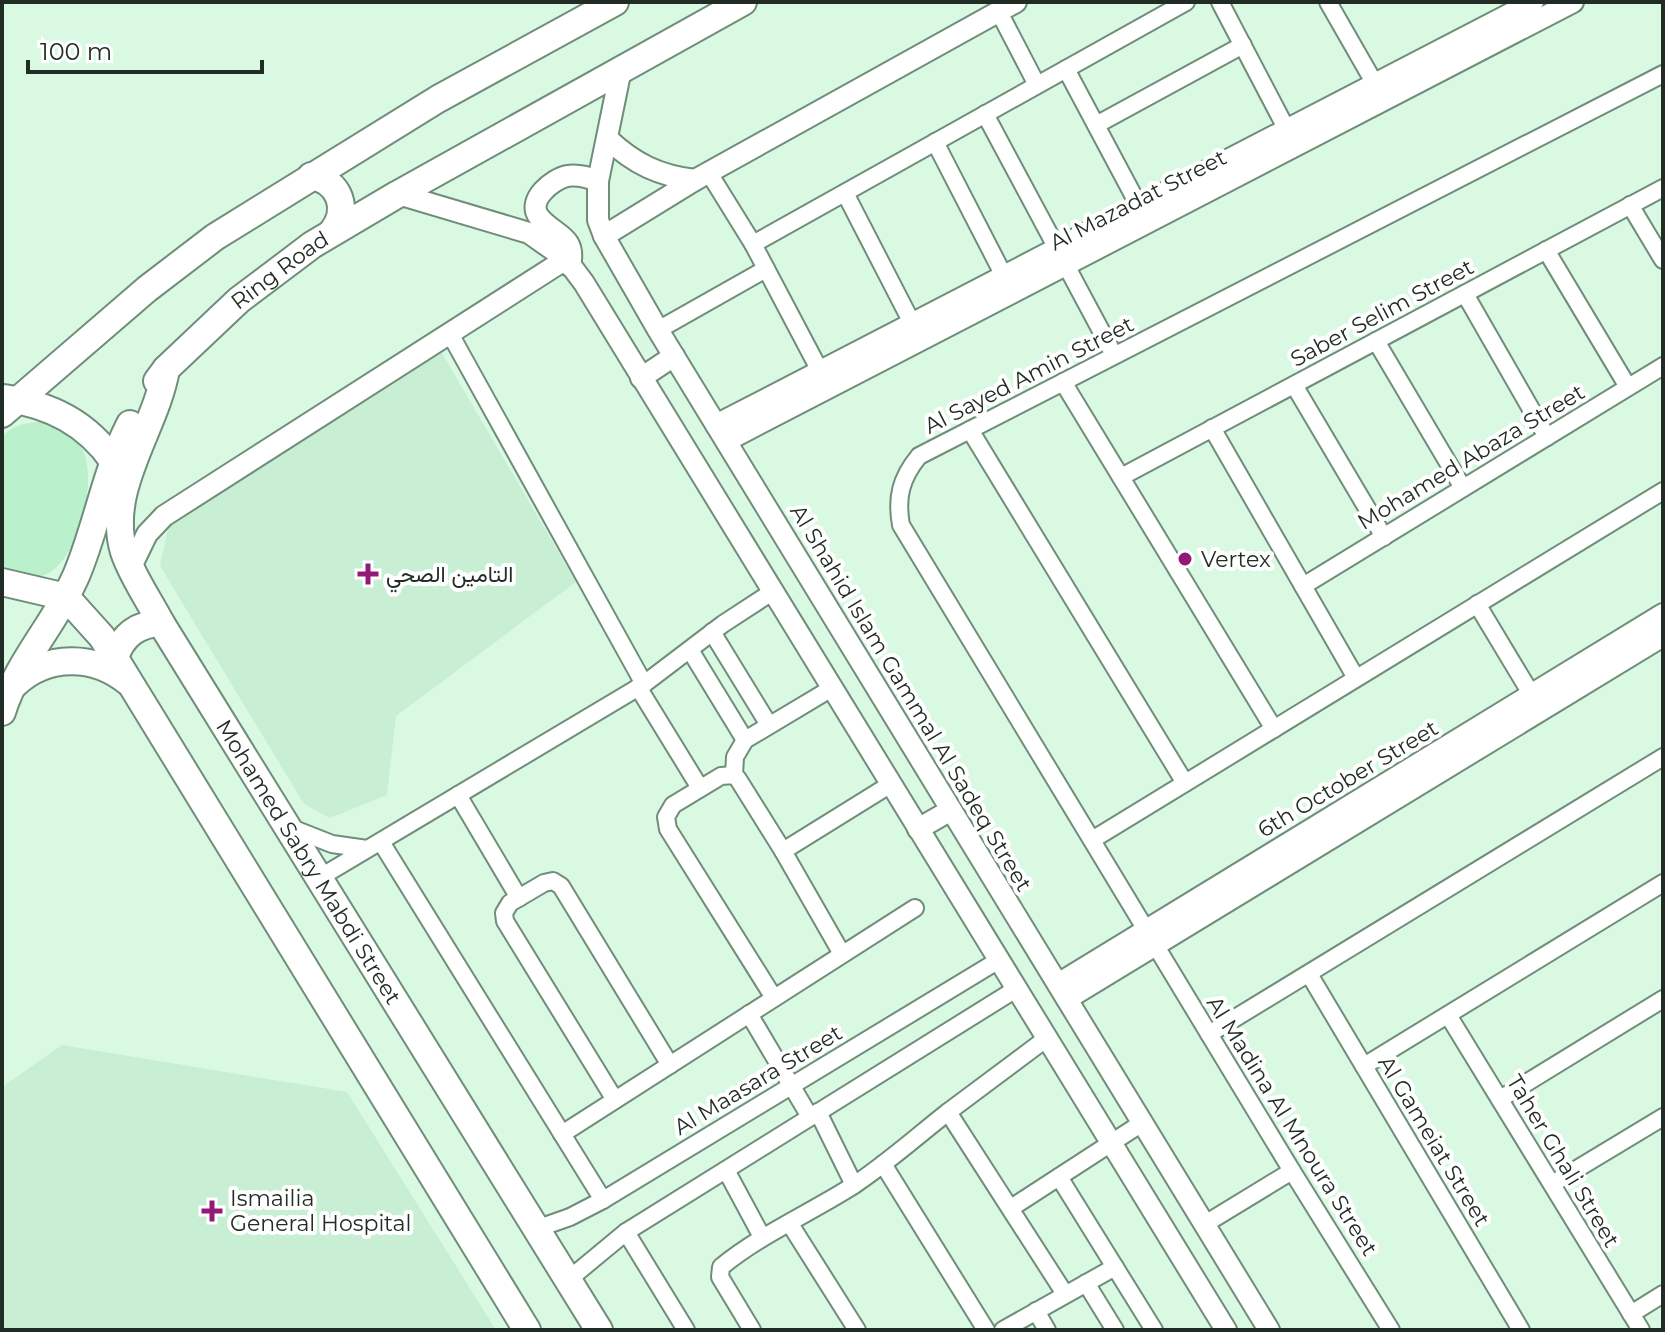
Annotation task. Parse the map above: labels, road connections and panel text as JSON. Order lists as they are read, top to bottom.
{
  "streets": {
    "main road": ["Ring Road", "Mohamed Sabry Mabdi Street"],
    "street": [
      "Al Mazadat Street",
      "Saber Selim Street",
      "Al Sayed Amin Street",
      "Mohamed Abaza Street",
      "Al Shahid Islam Gammal Al Sadeq Street",
      "6th October Street",
      "Al Maasara Street",
      "Al Madina Al Mnoura Street",
      "Al Gameiat Street",
      "Taher Ghali Street"
    ]
  },
  "crossings": [
    ["Al Mazadat Street", "Al Shahid Islam Gammal Al Sadeq Street"],
    ["Ring Road", "Al Shahid Islam Gammal Al Sadeq Street"],
    ["Ring Road", "Mohamed Sabry Mabdi Street"],
    ["Al Sayed Amin Street", "6th October Street"],
    ["Al Sayed Amin Street", "Al Madina Al Mnoura Street"],
    ["Al Shahid Islam Gammal Al Sadeq Street", "6th October Street"],
    ["6th October Street", "Al Madina Al Mnoura Street"],
    ["Mohamed Sabry Mabdi Street", "Al Maasara Street"]
  ],
  "places": {
    "other": ["Vertex"],
    "health": ["التامين الصحي", "Ismailia General Hospital"]
  },
  "scale_bar": "100 m"
}
